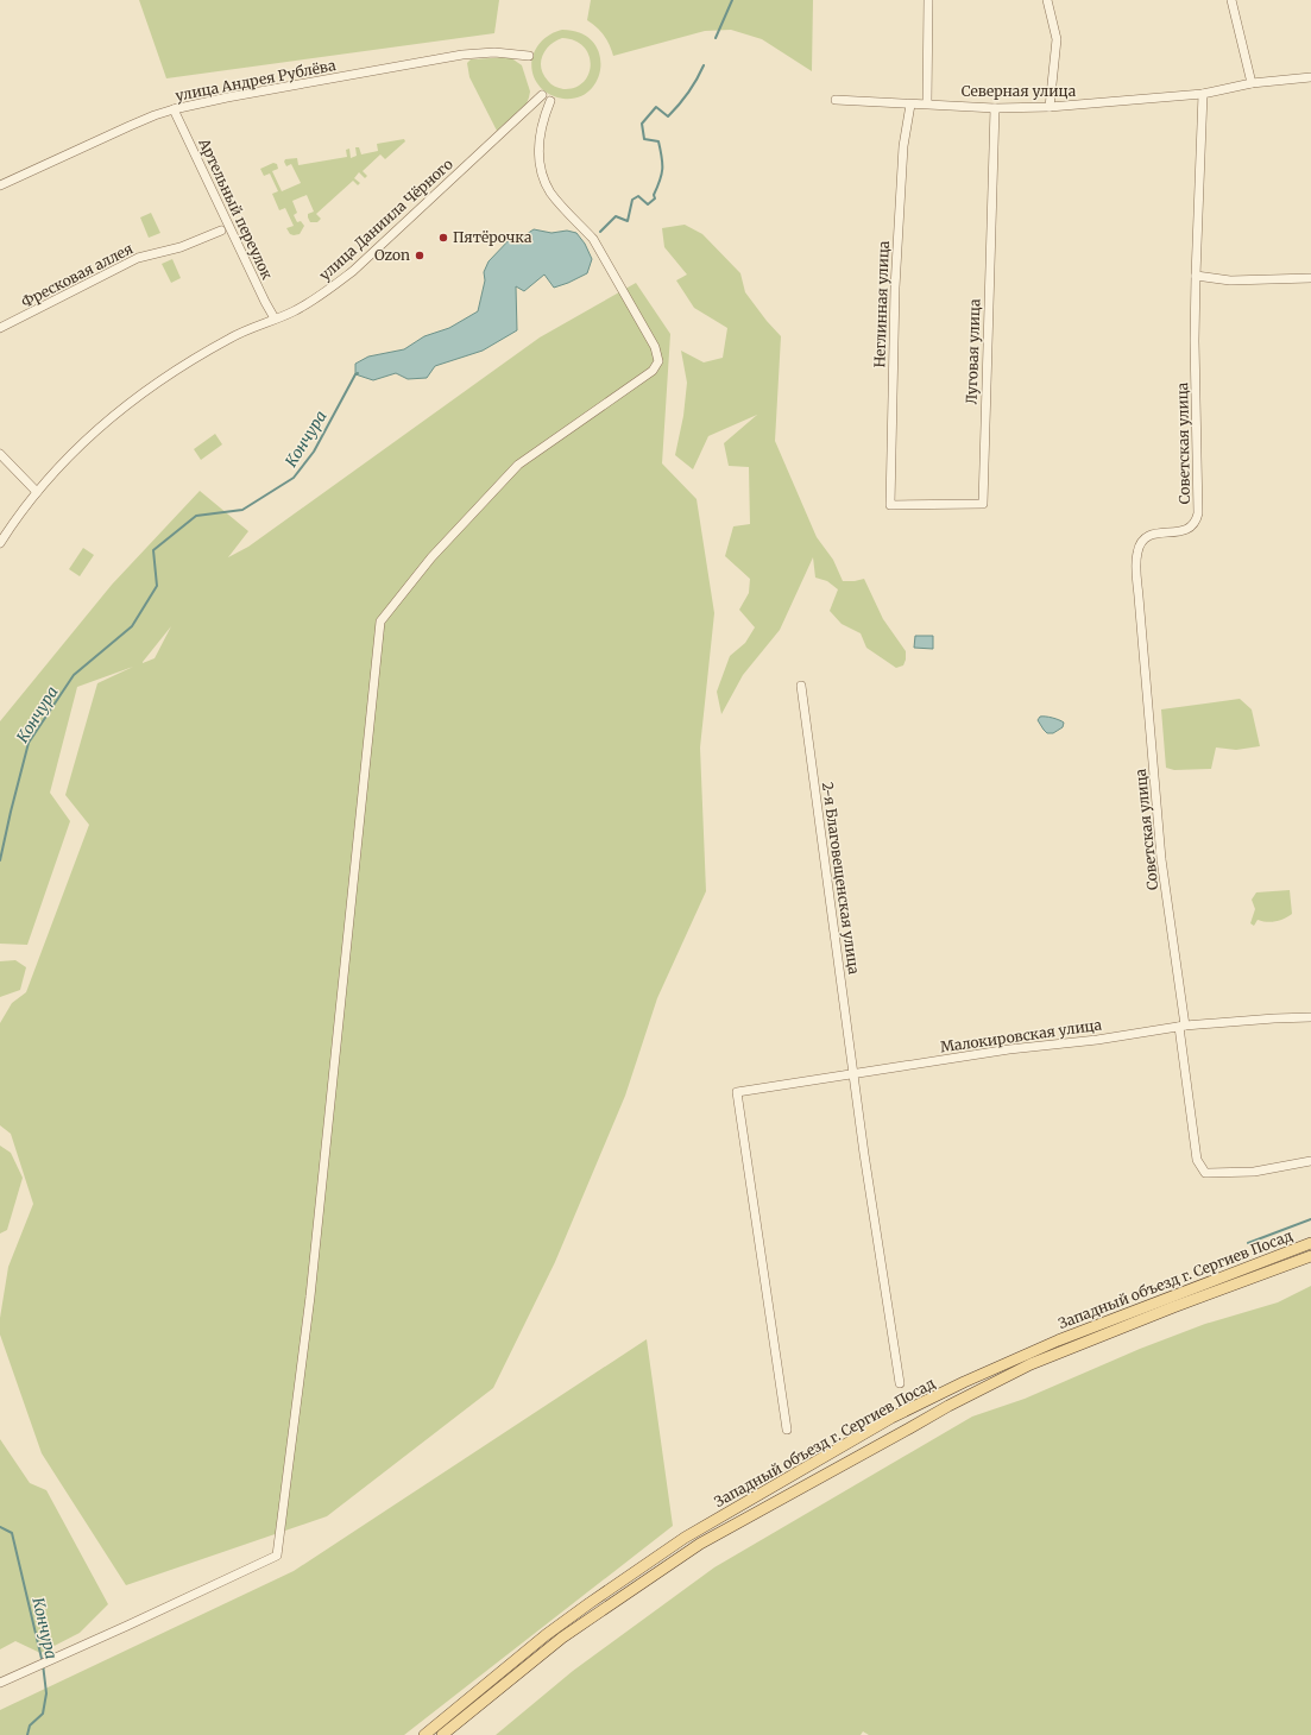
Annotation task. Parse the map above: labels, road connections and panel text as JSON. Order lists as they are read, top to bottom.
{
  "streets": {
    "main road": ["Западный объезд г. Сергиев Посад"],
    "street": [
      "улица Андрея Рублёва",
      "Северная улица",
      "Артельный переулок",
      "улица Даниила Чёрного",
      "Фресковая аллея",
      "Неглинная улица",
      "Луговая улица",
      "Советская улица",
      "2-я Благовещенская улица",
      "Малокировская улица"
    ]
  },
  "crossings": [
    ["улица Андрея Рублёва", "Артельный переулок"],
    ["Северная улица", "Неглинная улица"],
    ["Северная улица", "Луговая улица"],
    ["Северная улица", "Советская улица"],
    ["Артельный переулок", "улица Даниила Чёрного"],
    ["Неглинная улица", "Луговая улица"],
    ["Советская улица", "Малокировская улица"],
    ["2-я Благовещенская улица", "Малокировская улица"]
  ],
  "water": ["Кончура"],
  "places": ["Пятёрочка", "Ozon"]
}
